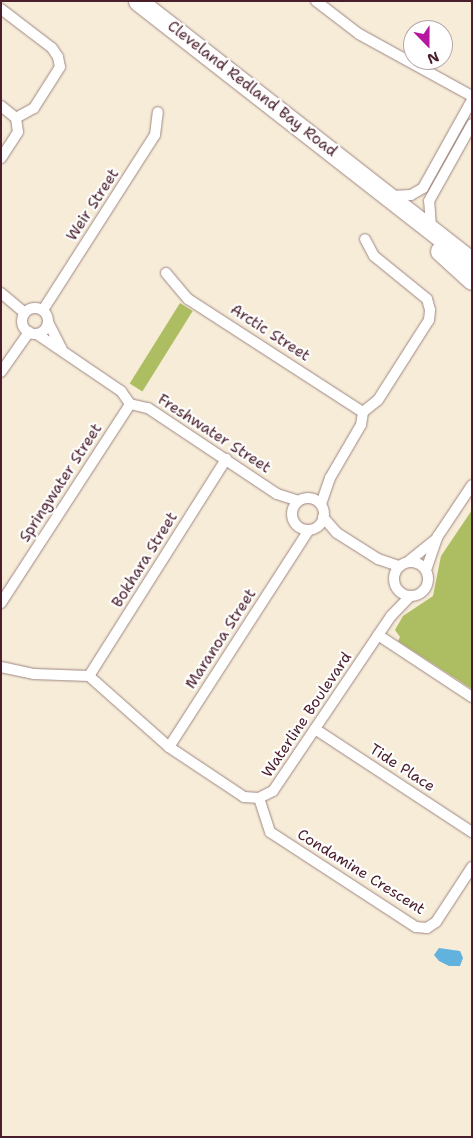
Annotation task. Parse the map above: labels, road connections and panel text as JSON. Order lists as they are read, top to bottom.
{
  "streets": {
    "highway": ["Cleveland Redland Bay Road"],
    "street": [
      "Weir Street",
      "Arctic Street",
      "Freshwater Street",
      "Springwater Street",
      "Bokhara Street",
      "Maranoa Street",
      "Waterline Boulevard",
      "Tide Place",
      "Condamine Crescent"
    ]
  },
  "crossings": [
    ["Weir Street", "Freshwater Street"],
    ["Freshwater Street", "Springwater Street"],
    ["Freshwater Street", "Bokhara Street"],
    ["Freshwater Street", "Maranoa Street"],
    ["Bokhara Street", "Waterline Boulevard"],
    ["Maranoa Street", "Waterline Boulevard"],
    ["Waterline Boulevard", "Tide Place"],
    ["Waterline Boulevard", "Condamine Crescent"]
  ],
  "north": "bottom"
}
